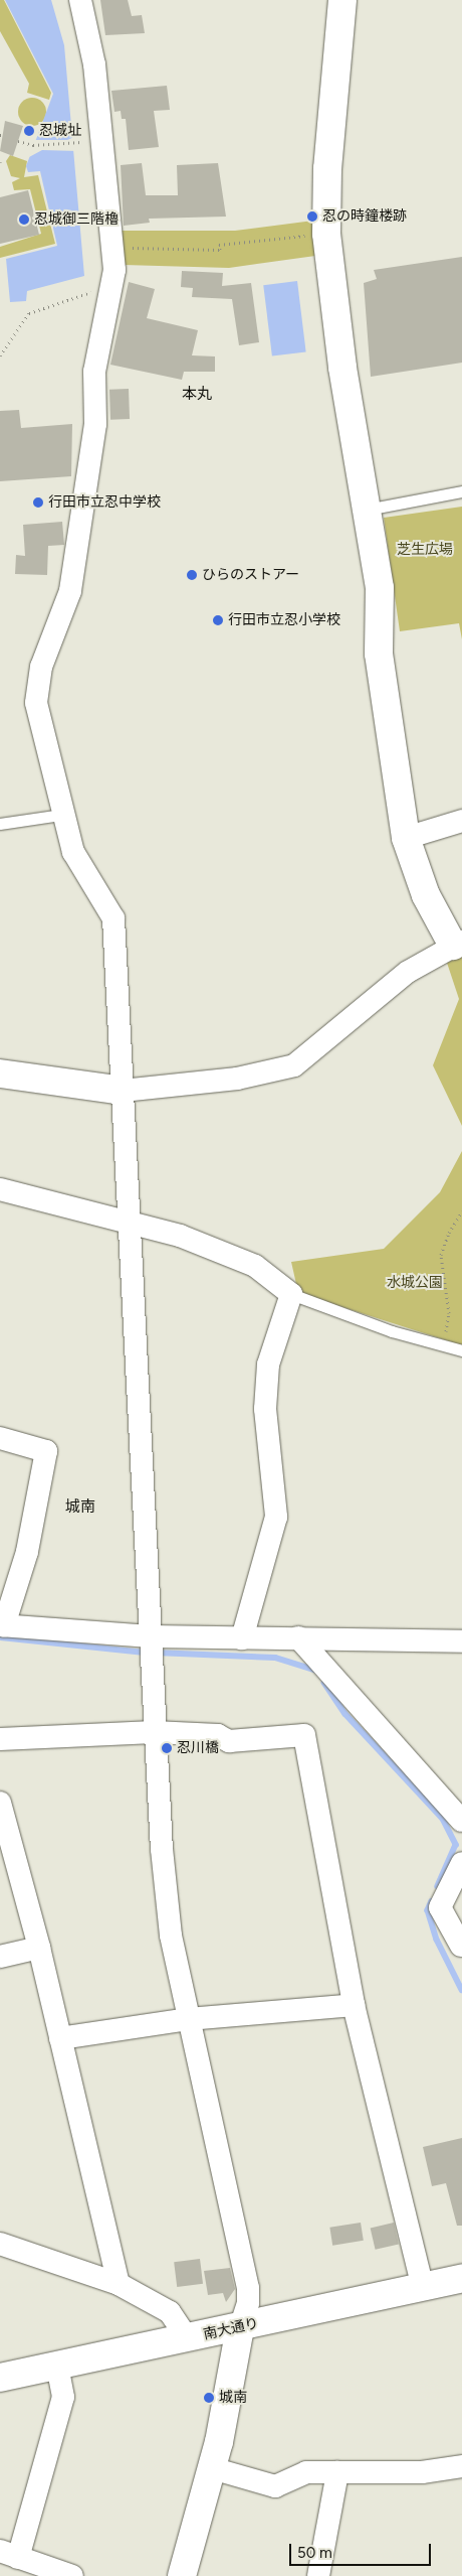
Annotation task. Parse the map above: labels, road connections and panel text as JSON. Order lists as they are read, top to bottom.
{
  "streets": {
    "street": ["南大通り"]
  },
  "districts": ["本丸", "城南"],
  "parks": ["芝生広場", "水城公園"],
  "places": [
    "忍城址",
    "忍の時鐘楼跡",
    "忍城御三階櫓",
    "行田市立忍中学校",
    "ひらのストアー",
    "行田市立忍小学校",
    "忍川橋",
    "城南"
  ],
  "scale_bar": "50 m"
}
